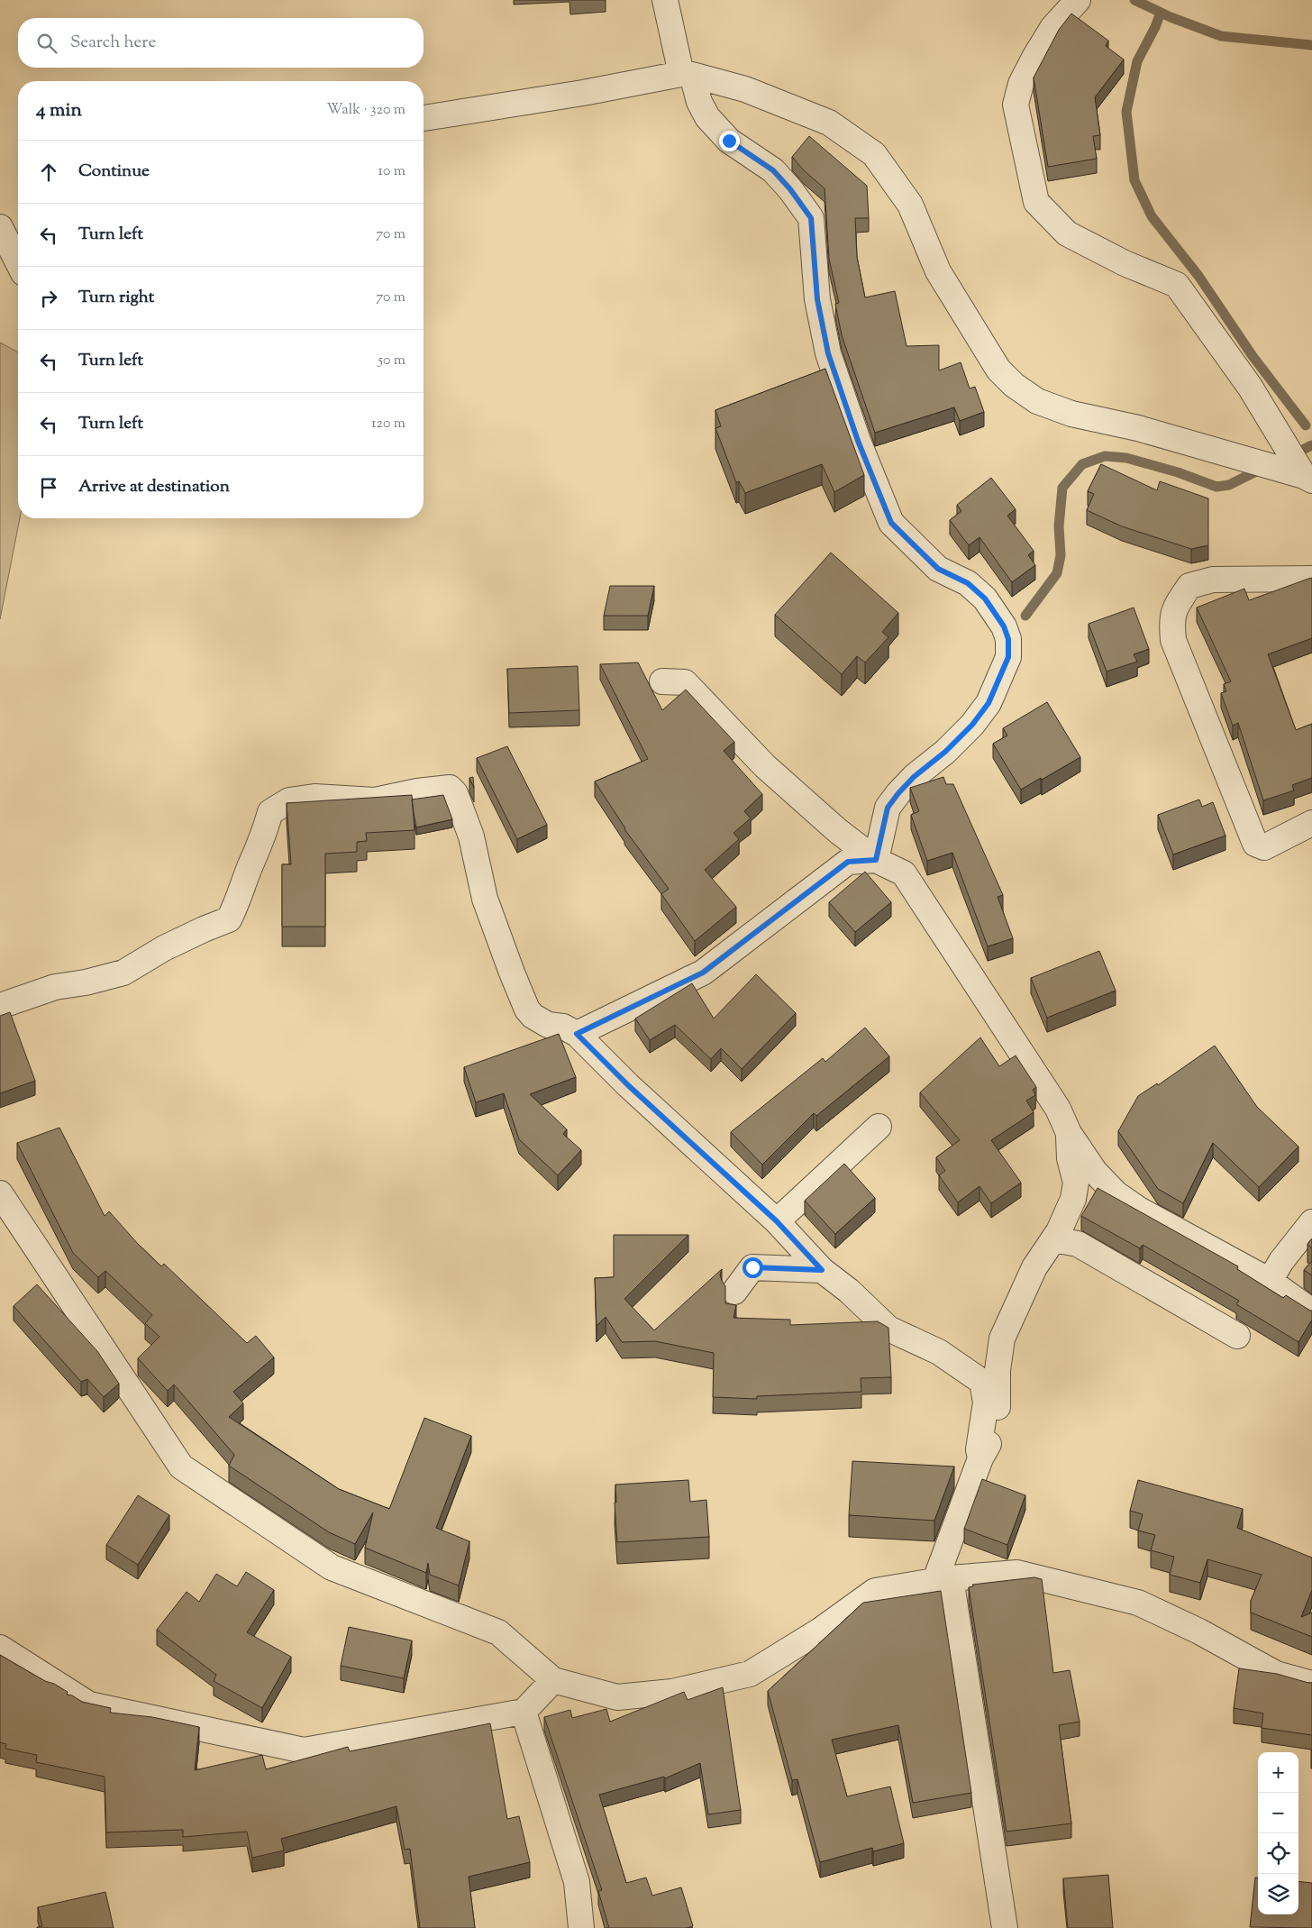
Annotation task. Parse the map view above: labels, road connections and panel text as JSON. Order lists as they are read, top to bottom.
{
  "page": {
    "search": "Search here",
    "heading": ["4 min", "Walk · 320 m"],
    "list": [
      ["Continue", "10 m"],
      ["Turn left", "70 m"],
      ["Turn right", "70 m"],
      ["Turn left", "50 m"],
      ["Turn left", "120 m"],
      "Arrive at destination"
    ],
    "map_buttons": ["+", "−"]
  }
}
